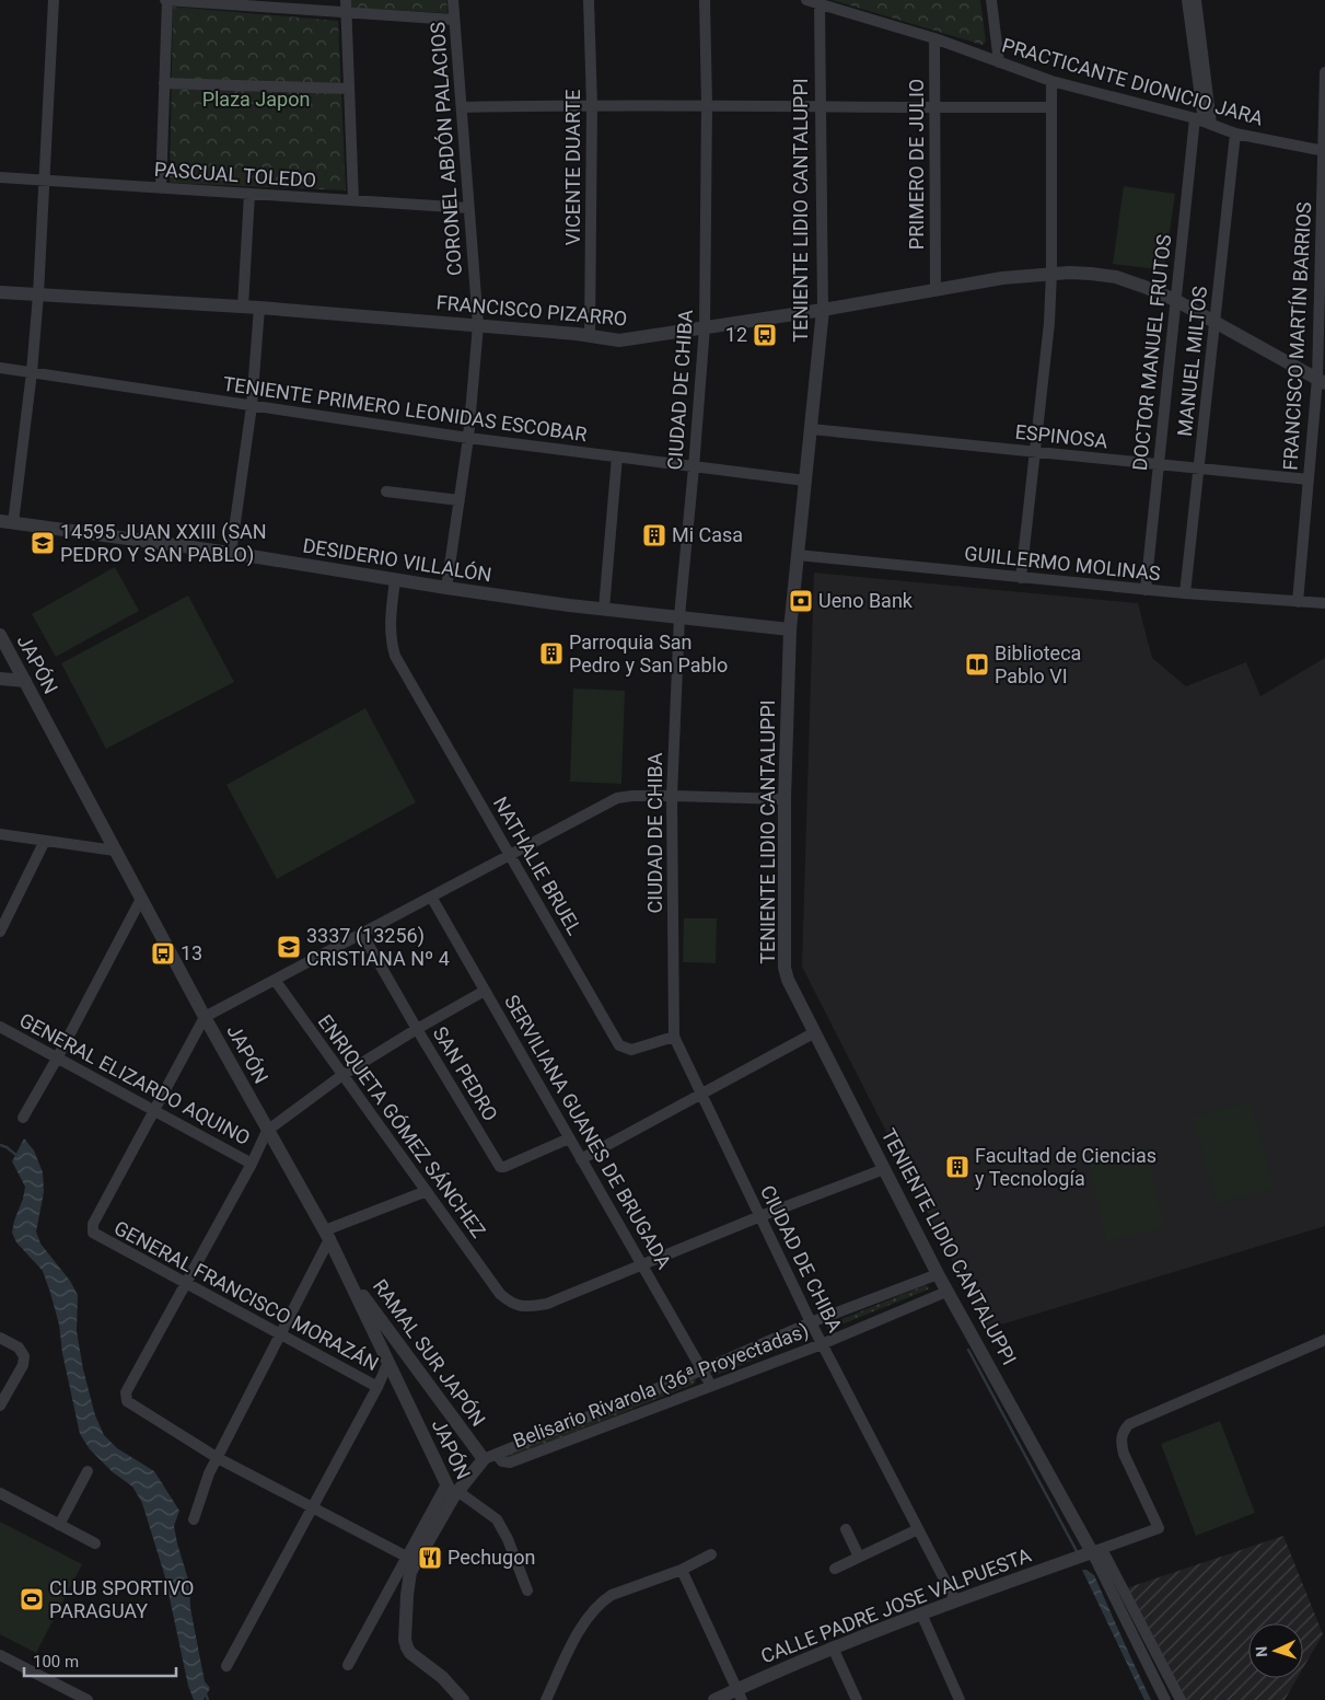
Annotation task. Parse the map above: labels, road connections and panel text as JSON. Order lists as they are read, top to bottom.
{
  "streets": {
    "street": [
      "PRACTICANTE DIONICIO JARA",
      "CORONEL ABDÓN PALACIOS",
      "PRIMERO DE JULIO",
      "VICENTE DUARTE",
      "PASCUAL TOLEDO",
      "TENIENTE LIDIO CANTALUPPI",
      "FRANCISCO PIZARRO",
      "FRANCISCO MARTÍN BARRIOS",
      "DOCTOR MANUEL FRUTOS",
      "MANUEL MILTOS",
      "CIUDAD DE CHIBA",
      "TENIENTE PRIMERO LEONIDAS ESCOBAR",
      "ESPINOSA",
      "DESIDERIO VILLALÓN",
      "GUILLERMO MOLINAS",
      "JAPÓN",
      "NATHALIE BRUEL",
      "SAN PEDRO",
      "GENERAL ELIZARDO AQUINO",
      "ENRIQUETA GÓMEZ SÁNCHEZ",
      "SERVILIANA GUANES DE BRUGADA",
      "GENERAL FRANCISCO MORAZÁN",
      "RAMAL SUR JAPÓN",
      "Belisario Rivarola (36ª Proyectadas)",
      "CALLE PADRE JOSE VALPUESTA"
    ]
  },
  "crossings": [
    ["PRACTICANTE DIONICIO JARA", "PRIMERO DE JULIO"],
    ["PRACTICANTE DIONICIO JARA", "TENIENTE LIDIO CANTALUPPI"],
    ["PRACTICANTE DIONICIO JARA", "FRANCISCO MARTÍN BARRIOS"],
    ["PRACTICANTE DIONICIO JARA", "DOCTOR MANUEL FRUTOS"],
    ["PRACTICANTE DIONICIO JARA", "MANUEL MILTOS"],
    ["CORONEL ABDÓN PALACIOS", "PASCUAL TOLEDO"],
    ["CORONEL ABDÓN PALACIOS", "FRANCISCO PIZARRO"],
    ["CORONEL ABDÓN PALACIOS", "TENIENTE PRIMERO LEONIDAS ESCOBAR"],
    ["CORONEL ABDÓN PALACIOS", "DESIDERIO VILLALÓN"],
    ["PRIMERO DE JULIO", "FRANCISCO PIZARRO"],
    ["VICENTE DUARTE", "FRANCISCO PIZARRO"],
    ["TENIENTE LIDIO CANTALUPPI", "FRANCISCO PIZARRO"],
    ["TENIENTE LIDIO CANTALUPPI", "TENIENTE PRIMERO LEONIDAS ESCOBAR"],
    ["TENIENTE LIDIO CANTALUPPI", "ESPINOSA"],
    ["TENIENTE LIDIO CANTALUPPI", "DESIDERIO VILLALÓN"],
    ["TENIENTE LIDIO CANTALUPPI", "GUILLERMO MOLINAS"],
    ["TENIENTE LIDIO CANTALUPPI", "Belisario Rivarola (36ª Proyectadas)"],
    ["TENIENTE LIDIO CANTALUPPI", "CALLE PADRE JOSE VALPUESTA"],
    ["FRANCISCO PIZARRO", "FRANCISCO MARTÍN BARRIOS"],
    ["FRANCISCO PIZARRO", "DOCTOR MANUEL FRUTOS"],
    ["FRANCISCO PIZARRO", "MANUEL MILTOS"],
    ["FRANCISCO PIZARRO", "CIUDAD DE CHIBA"],
    ["FRANCISCO MARTÍN BARRIOS", "ESPINOSA"],
    ["FRANCISCO MARTÍN BARRIOS", "GUILLERMO MOLINAS"],
    ["DOCTOR MANUEL FRUTOS", "ESPINOSA"],
    ["DOCTOR MANUEL FRUTOS", "GUILLERMO MOLINAS"],
    ["MANUEL MILTOS", "ESPINOSA"],
    ["MANUEL MILTOS", "GUILLERMO MOLINAS"],
    ["CIUDAD DE CHIBA", "TENIENTE PRIMERO LEONIDAS ESCOBAR"],
    ["CIUDAD DE CHIBA", "DESIDERIO VILLALÓN"],
    ["CIUDAD DE CHIBA", "NATHALIE BRUEL"],
    ["CIUDAD DE CHIBA", "Belisario Rivarola (36ª Proyectadas)"],
    ["CIUDAD DE CHIBA", "CALLE PADRE JOSE VALPUESTA"],
    ["DESIDERIO VILLALÓN", "NATHALIE BRUEL"],
    ["JAPÓN", "RAMAL SUR JAPÓN"],
    ["SAN PEDRO", "SERVILIANA GUANES DE BRUGADA"],
    ["GENERAL ELIZARDO AQUINO", "GENERAL FRANCISCO MORAZÁN"],
    ["ENRIQUETA GÓMEZ SÁNCHEZ", "SERVILIANA GUANES DE BRUGADA"],
    ["SERVILIANA GUANES DE BRUGADA", "Belisario Rivarola (36ª Proyectadas)"],
    ["RAMAL SUR JAPÓN", "Belisario Rivarola (36ª Proyectadas)"]
  ],
  "parks": ["Plaza Japon"],
  "places": {
    "bus stop": ["12", "13"],
    "building": ["Mi Casa", "Parroquia San Pedro y San Pablo", "Facultad de Ciencias y Tecnología"],
    "school or university": ["14595 JUAN XXIII (SAN PEDRO Y SAN PABLO)", "3337 (13256) CRISTIANA Nº 4"],
    "bank": ["Ueno Bank"],
    "library": ["Biblioteca Pablo VI"],
    "restaurant": ["Pechugon"],
    "sports": ["CLUB SPORTIVO PARAGUAY"]
  },
  "scale_bar": "100 m",
  "north": "left"
}
